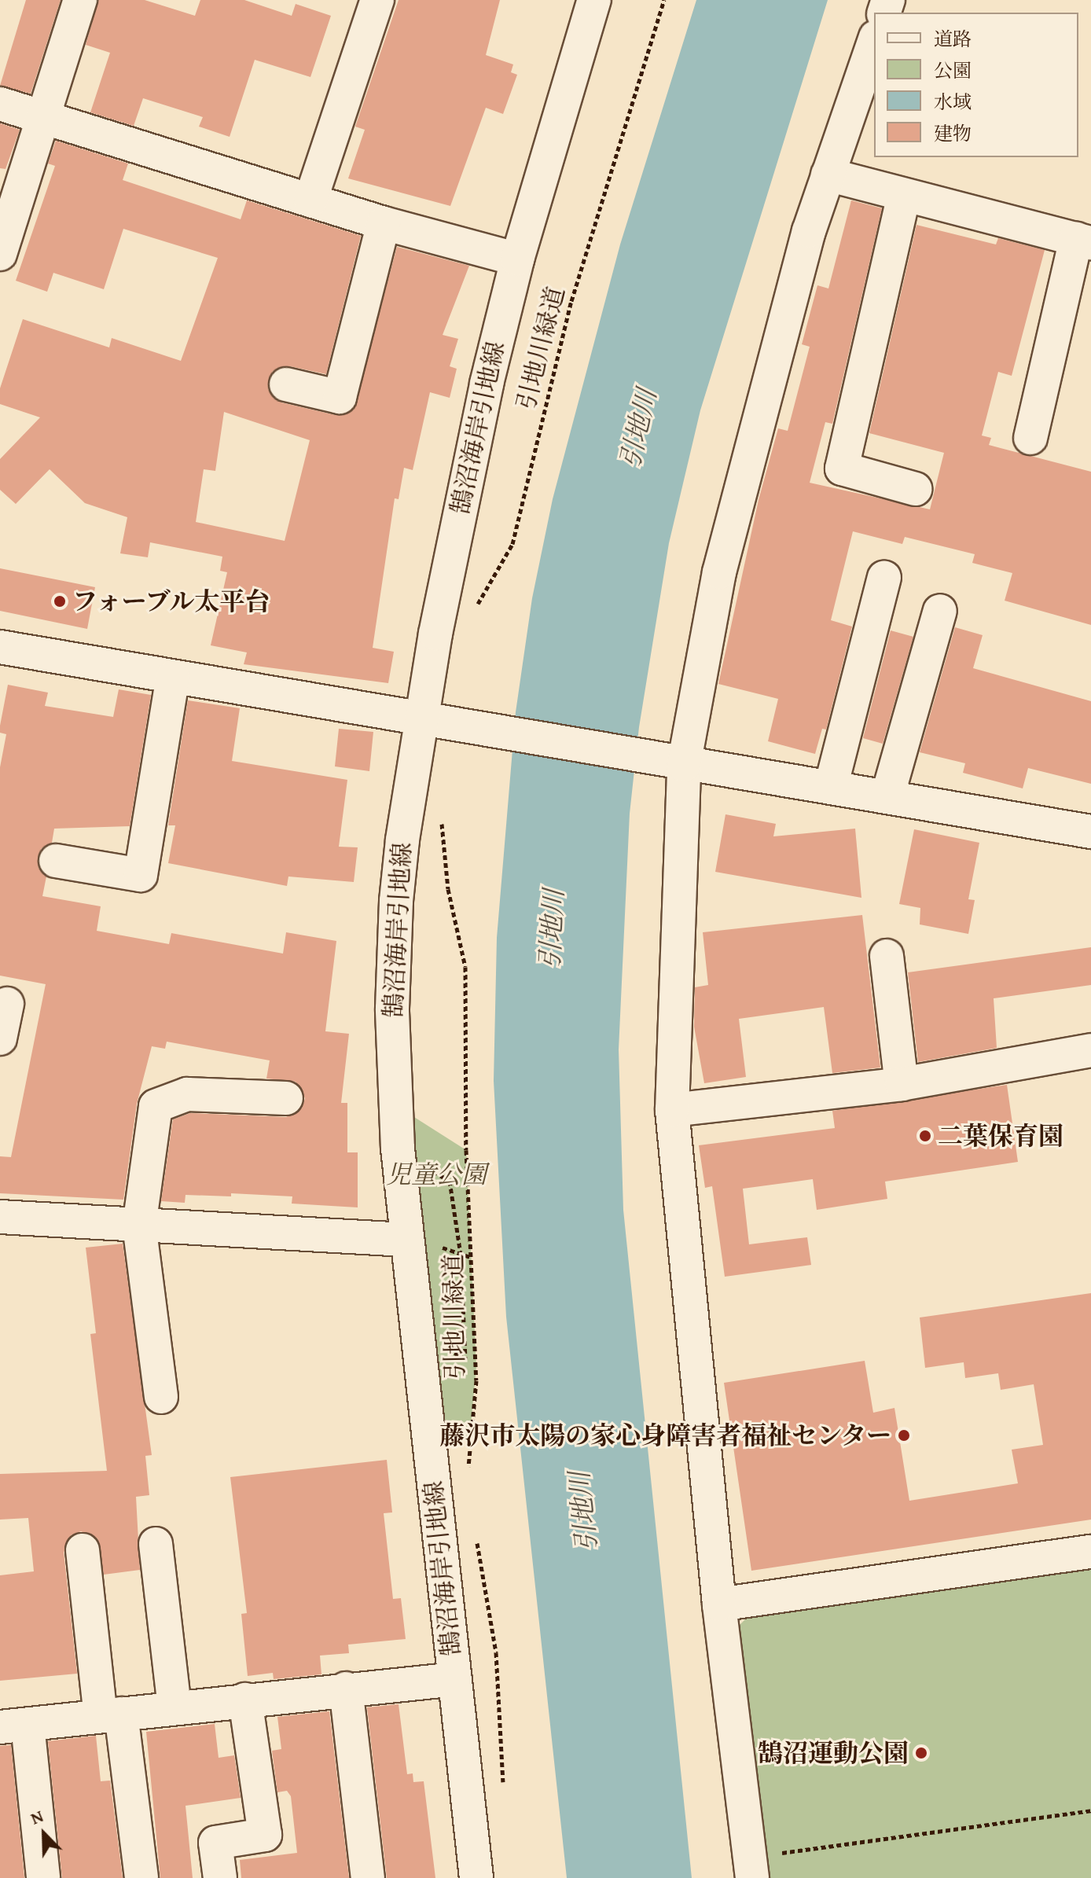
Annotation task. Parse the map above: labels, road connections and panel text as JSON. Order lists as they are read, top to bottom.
{
  "streets": {
    "street": ["鵠沼海岸引地線"],
    "path": ["引地川緑道"]
  },
  "water": ["引地川"],
  "parks": ["児童公園"],
  "places": [
    "フォーブル太平台",
    "二葉保育園",
    "藤沢市太陽の家心身障害者福祉センター",
    "鵠沼運動公園"
  ],
  "legend": [
    "道路",
    "公園",
    "水域",
    "建物"
  ],
  "north": "top left"
}
